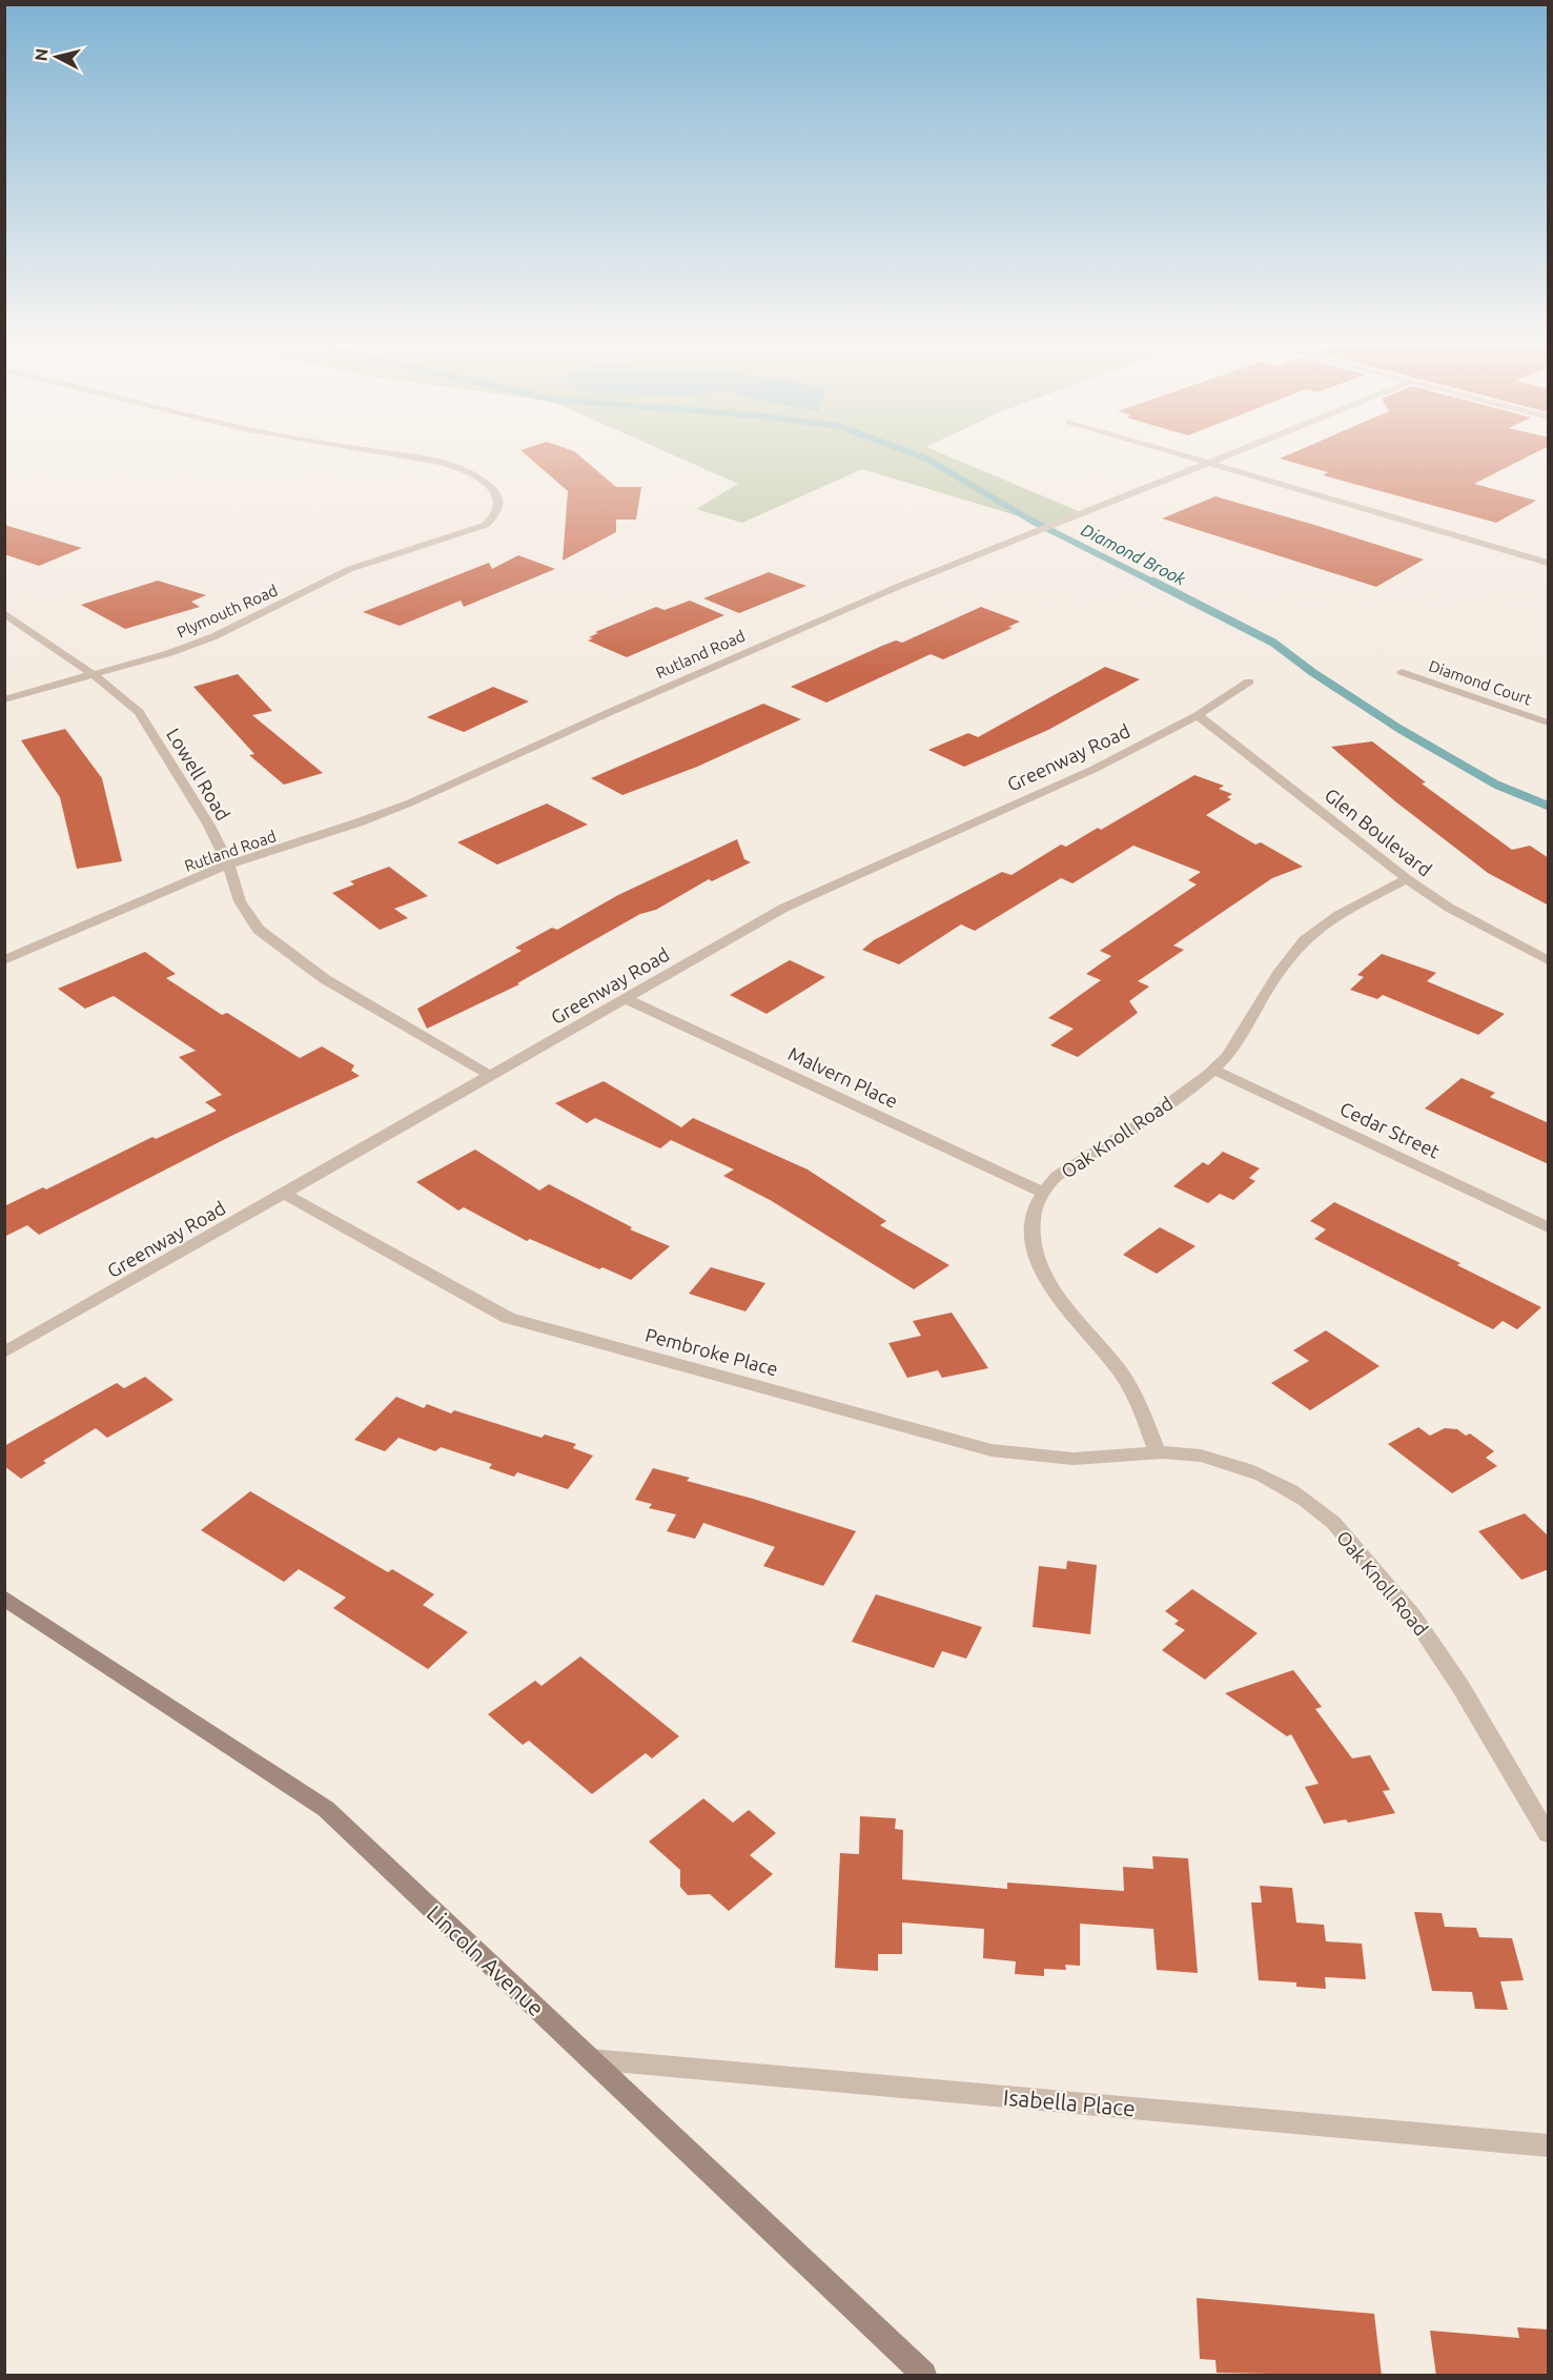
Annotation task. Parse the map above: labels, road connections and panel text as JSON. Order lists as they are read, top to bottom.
{
  "streets": {
    "main road": ["Lincoln Avenue"],
    "street": [
      "Plymouth Road",
      "Rutland Road",
      "Diamond Court",
      "Greenway Road",
      "Lowell Road",
      "Glen Boulevard",
      "Malvern Place",
      "Cedar Street",
      "Oak Knoll Road",
      "Pembroke Place",
      "Isabella Place"
    ]
  },
  "crossings": [
    ["Plymouth Road", "Lowell Road"],
    ["Rutland Road", "Lowell Road"],
    ["Greenway Road", "Lowell Road"],
    ["Greenway Road", "Glen Boulevard"],
    ["Greenway Road", "Malvern Place"],
    ["Greenway Road", "Pembroke Place"],
    ["Glen Boulevard", "Oak Knoll Road"],
    ["Malvern Place", "Oak Knoll Road"],
    ["Cedar Street", "Oak Knoll Road"],
    ["Oak Knoll Road", "Pembroke Place"],
    ["Lincoln Avenue", "Isabella Place"]
  ],
  "water": ["Diamond Brook"],
  "north": "left"
}
